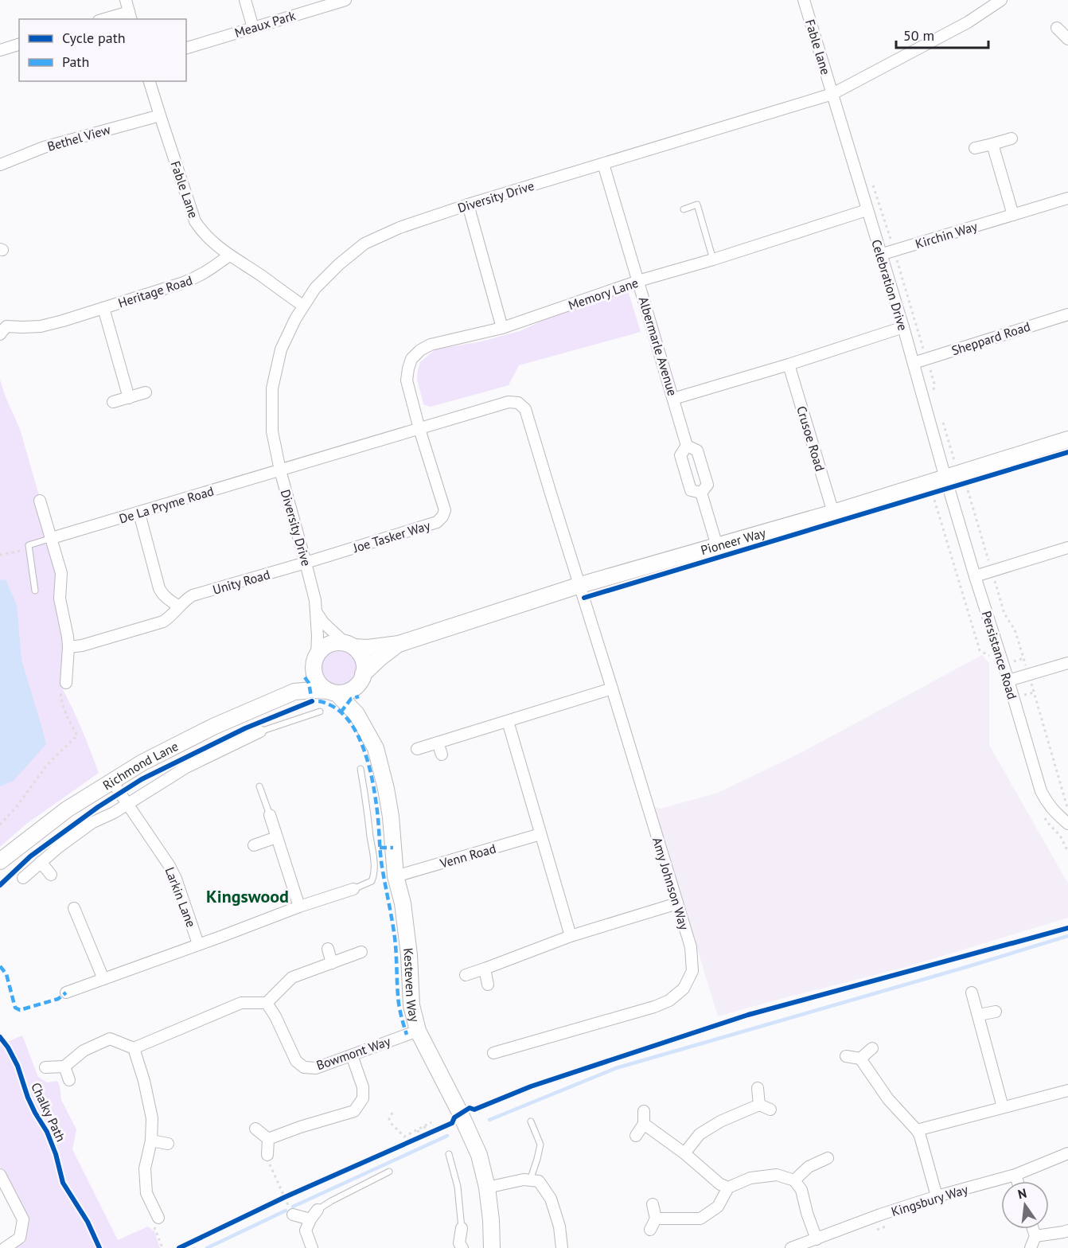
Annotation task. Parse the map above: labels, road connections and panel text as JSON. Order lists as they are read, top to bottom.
{
  "streets": {
    "street": [
      "Meaux Park",
      "Fable lane",
      "Bethel View",
      "Fable Lane",
      "Diversity Drive",
      "Kirchin Way",
      "Celebration Drive",
      "Heritage Road",
      "Memory Lane",
      "Sheppard Road",
      "Albermarle Avenue",
      "Crusoe Road",
      "De La Pryme Road",
      "Joe Tasker Way",
      "Pioneer Way",
      "Unity Road",
      "Persistance Road",
      "Richmond Lane",
      "Venn Road",
      "Amy Johnson Way",
      "Larkin Lane",
      "Kesteven Way",
      "Bowmont Way",
      "Kingsbury Way"
    ],
    "cycle path": ["Chalky Path"]
  },
  "crossings": [
    ["Fable lane", "Diversity Drive"],
    ["Fable lane", "Celebration Drive"],
    ["Bethel View", "Fable Lane"],
    ["Fable Lane", "Diversity Drive"],
    ["Fable Lane", "Heritage Road"],
    ["Diversity Drive", "Celebration Drive"],
    ["Diversity Drive", "Albermarle Avenue"],
    ["Diversity Drive", "De La Pryme Road"],
    ["Diversity Drive", "Joe Tasker Way"],
    ["Diversity Drive", "Pioneer Way"],
    ["Diversity Drive", "Unity Road"],
    ["Diversity Drive", "Richmond Lane"],
    ["Diversity Drive", "Kesteven Way"],
    ["Kirchin Way", "Celebration Drive"],
    ["Celebration Drive", "Memory Lane"],
    ["Celebration Drive", "Sheppard Road"],
    ["Celebration Drive", "Pioneer Way"],
    ["Celebration Drive", "Persistance Road"],
    ["Memory Lane", "Albermarle Avenue"],
    ["Memory Lane", "Joe Tasker Way"],
    ["Albermarle Avenue", "Pioneer Way"],
    ["Crusoe Road", "Pioneer Way"],
    ["Joe Tasker Way", "Unity Road"],
    ["Pioneer Way", "Persistance Road"],
    ["Pioneer Way", "Richmond Lane"],
    ["Pioneer Way", "Amy Johnson Way"],
    ["Pioneer Way", "Kesteven Way"],
    ["Richmond Lane", "Larkin Lane"],
    ["Richmond Lane", "Kesteven Way"],
    ["Venn Road", "Kesteven Way"],
    ["Kesteven Way", "Bowmont Way"]
  ],
  "districts": ["Kingswood"],
  "legend": ["Cycle path", "Path"],
  "scale_bar": "50 m",
  "north": "top"
}
